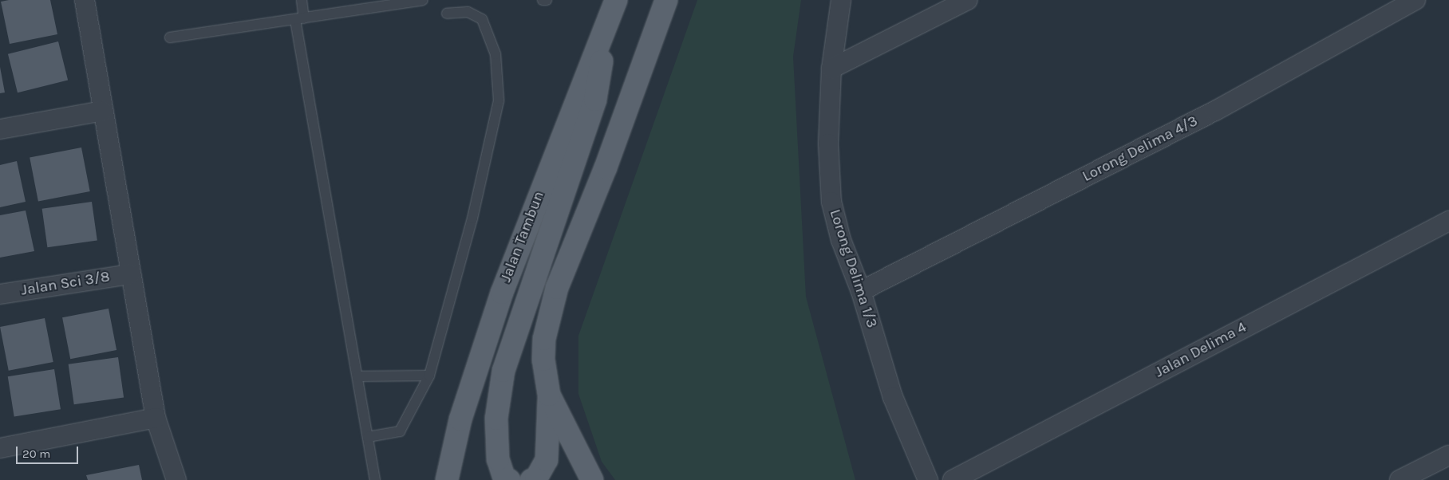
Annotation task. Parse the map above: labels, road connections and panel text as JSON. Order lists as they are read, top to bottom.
{
  "streets": {
    "main road": ["Jalan Tambun"],
    "street": [
      "Lorong Delima 4/3",
      "Lorong Delima 1/3",
      "Jalan Sci 3/8",
      "Jalan Delima 4"
    ]
  },
  "crossings": [
    ["Lorong Delima 4/3", "Lorong Delima 1/3"]
  ],
  "scale_bar": "20 m"
}
